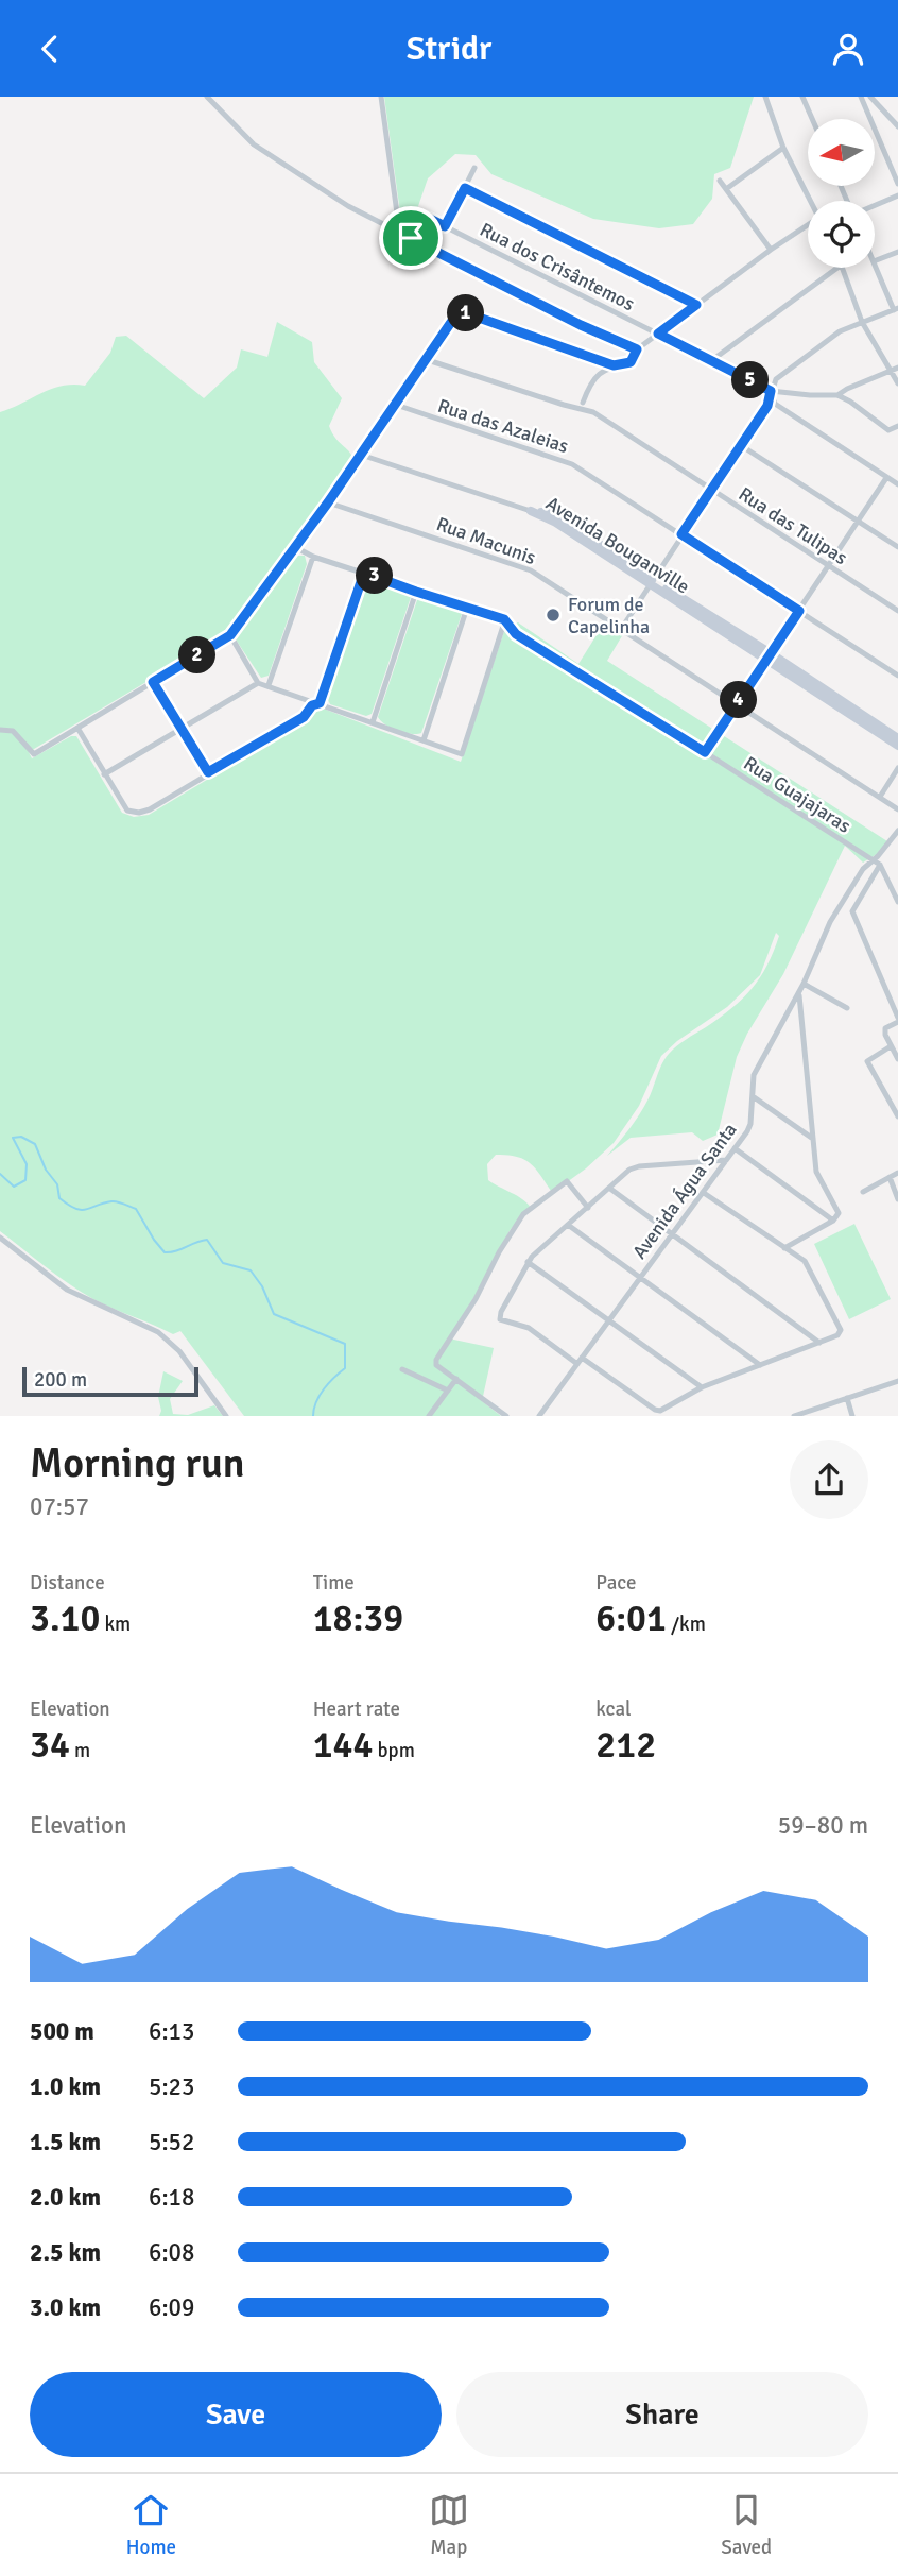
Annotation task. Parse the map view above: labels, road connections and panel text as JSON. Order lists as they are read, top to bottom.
{
  "streets": {
    "street": [
      "Rua dos Crisântemos",
      "Rua das Azaleias",
      "Rua das Tulipas",
      "Rua Macunis",
      "Avenida Bouganville",
      "Rua Guajajaras",
      "Avenida Água Santa"
    ]
  },
  "crossings": [
    ["Rua Guajajaras", "Avenida Água Santa"]
  ],
  "places": ["Forum de Capelinha"],
  "scale_bar": "200 m",
  "north": "left",
  "page": {
    "header": "Stridr",
    "pins": [
      "1",
      "5",
      "3",
      "2",
      "4"
    ],
    "scale": "200 m",
    "heading": ["Morning run", "07:57"],
    "stats": [
      ["Distance", "3.10 km"],
      ["Time", "18:39"],
      ["Pace", "6:01 /km"],
      ["Elevation", "34 m"],
      ["Heart rate", "144 bpm"],
      ["kcal", "212"]
    ],
    "chart": ["Elevation", "59–80 m"],
    "list": [
      {
        "name": "500 m",
        "note": "6:13"
      },
      {
        "name": "1.0 km",
        "note": "5:23"
      },
      {
        "name": "1.5 km",
        "note": "5:52"
      },
      {
        "name": "2.0 km",
        "note": "6:18"
      },
      {
        "name": "2.5 km",
        "note": "6:08"
      },
      {
        "name": "3.0 km",
        "note": "6:09"
      }
    ],
    "buttons": ["Save", "Share"],
    "tabs": ["Home", "Map", "Saved"]
  }
}
